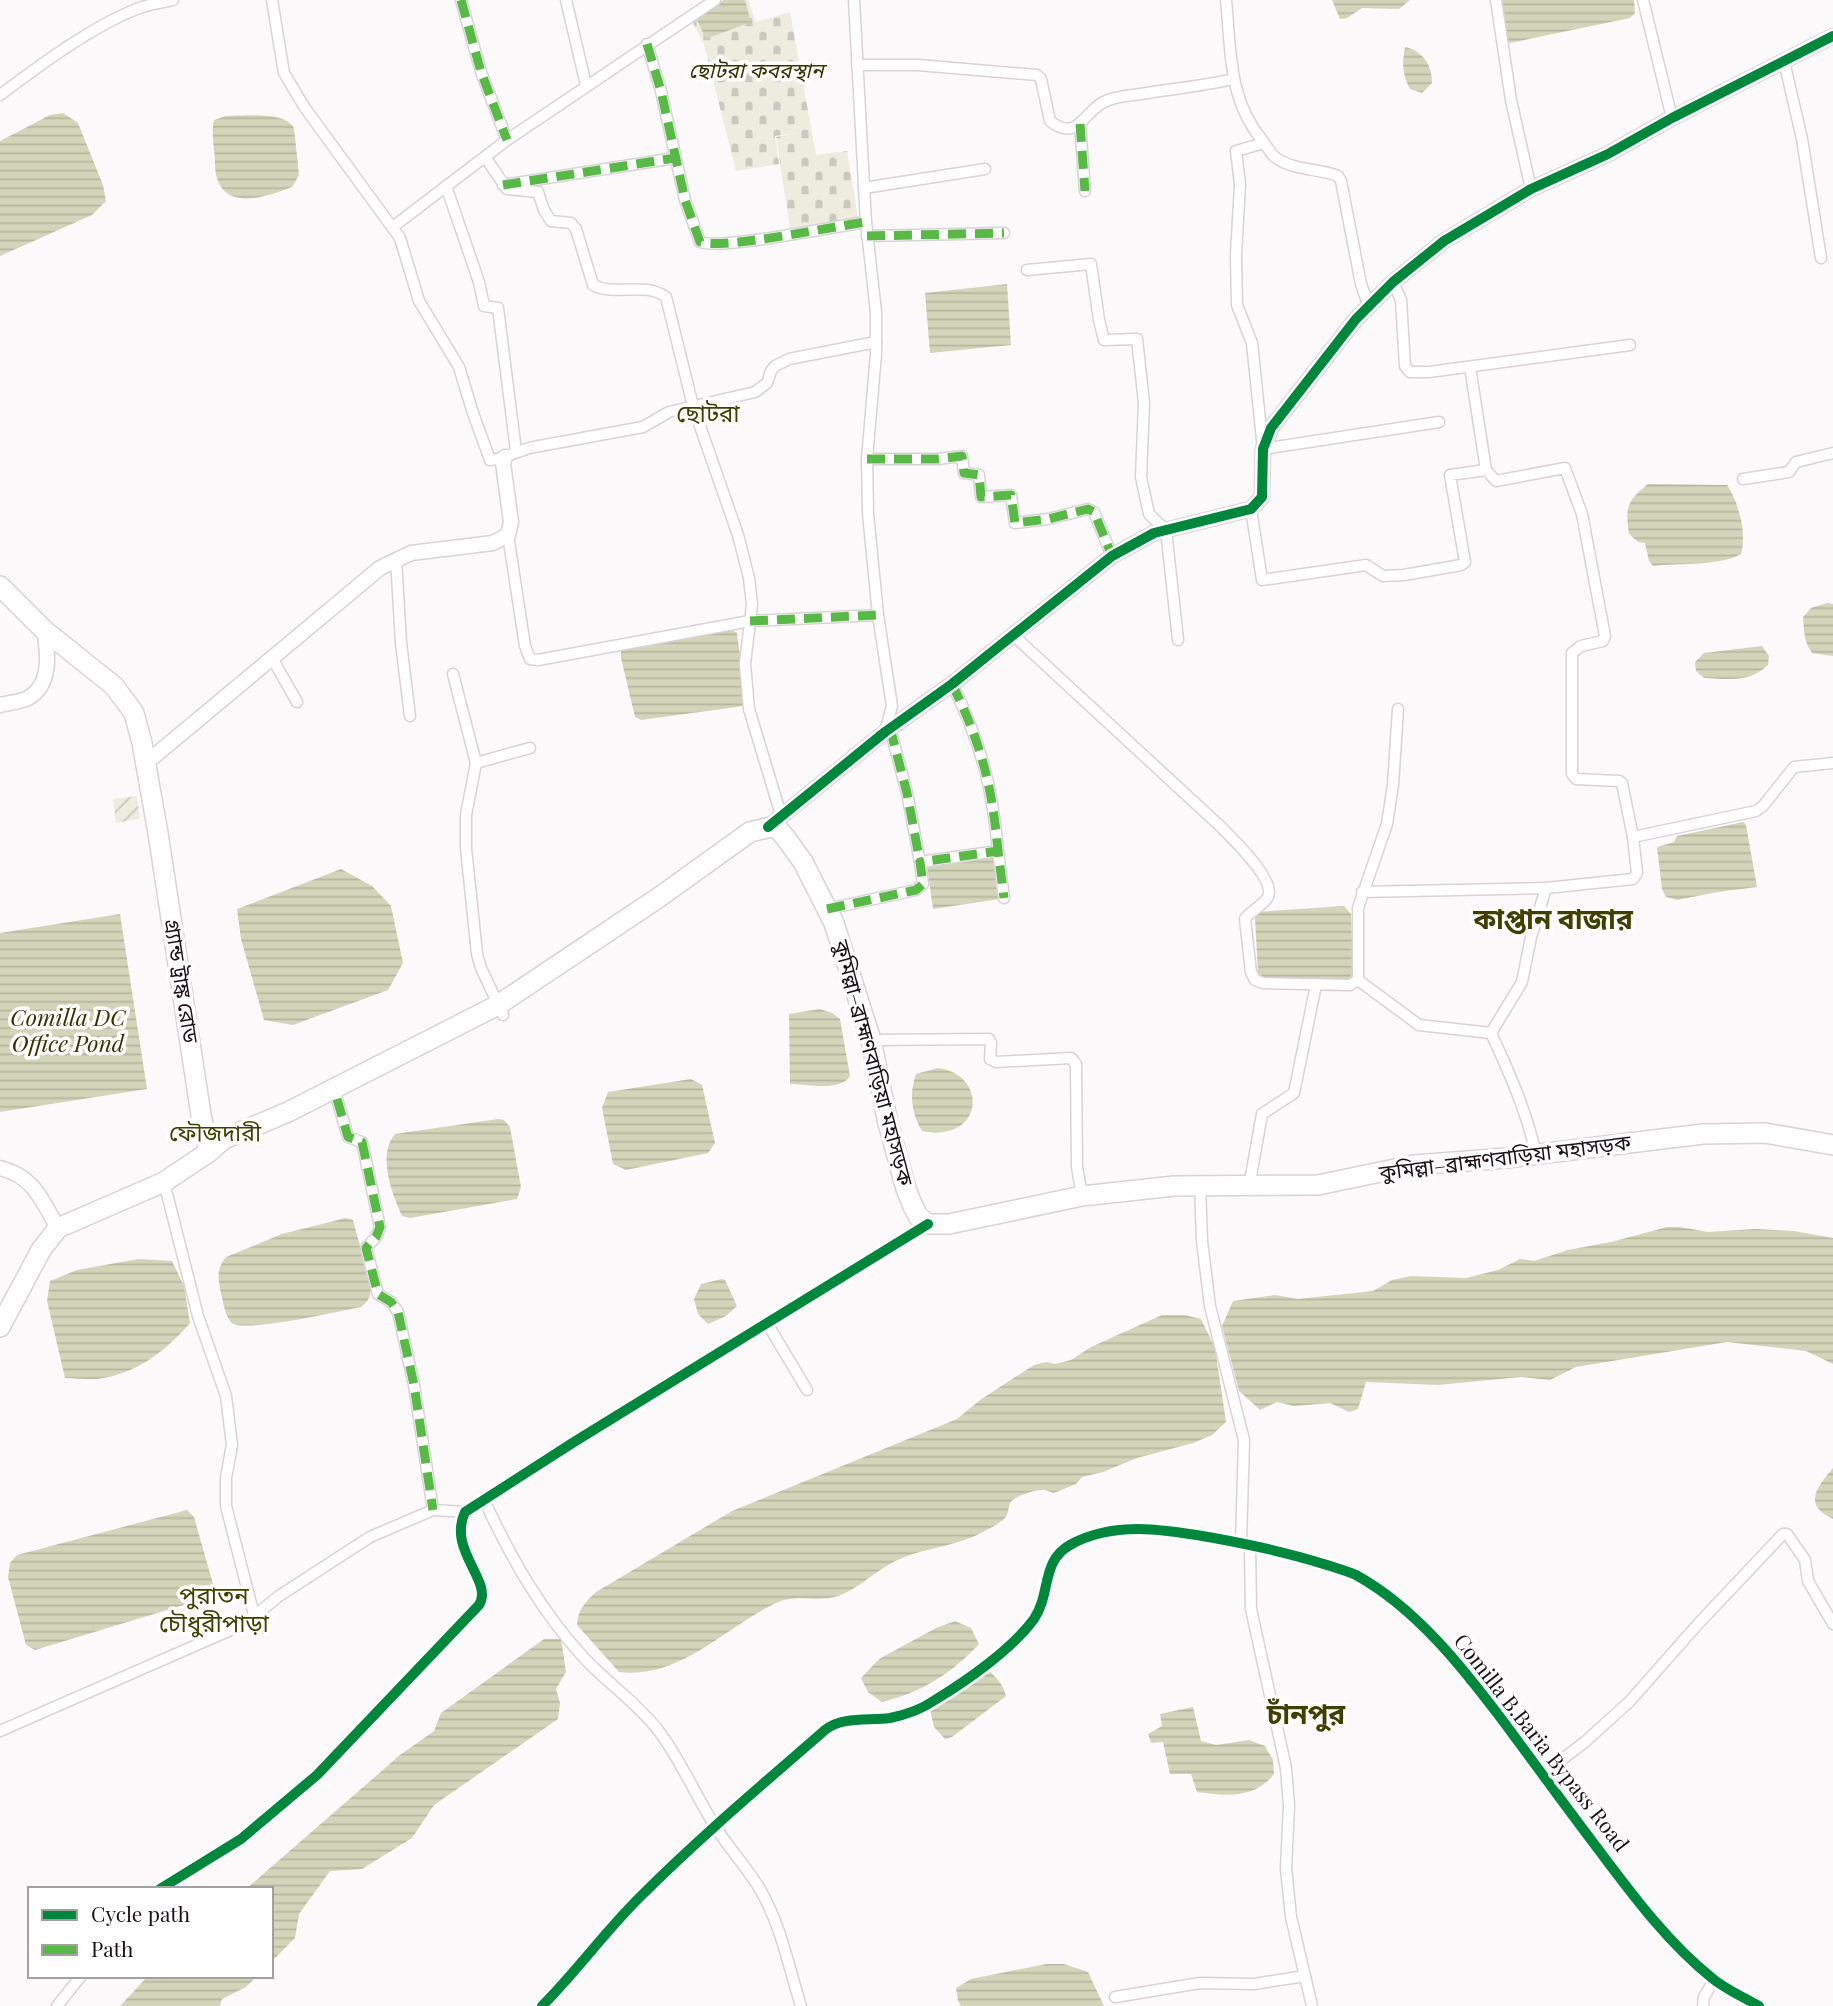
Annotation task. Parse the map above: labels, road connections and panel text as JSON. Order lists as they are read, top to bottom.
{
  "streets": {
    "highway": ["গ্র্যান্ড ট্রাঙ্ক রোড", "কুমিল্লা–ব্রাহ্মণবাড়িয়া মহাসড়ক"],
    "street": ["Comilla B.Baria Bypass Road"]
  },
  "districts": [
    "ছোটরা",
    "কাপ্তান বাজার",
    "ফৌজদারী",
    "পুরাতন চৌধুরীপাড়া",
    "চাঁনপুর"
  ],
  "water": ["Comilla DC Office Pond"],
  "parks": ["ছোটরা কবরস্থান"],
  "legend": ["Cycle path", "Path"]
}
